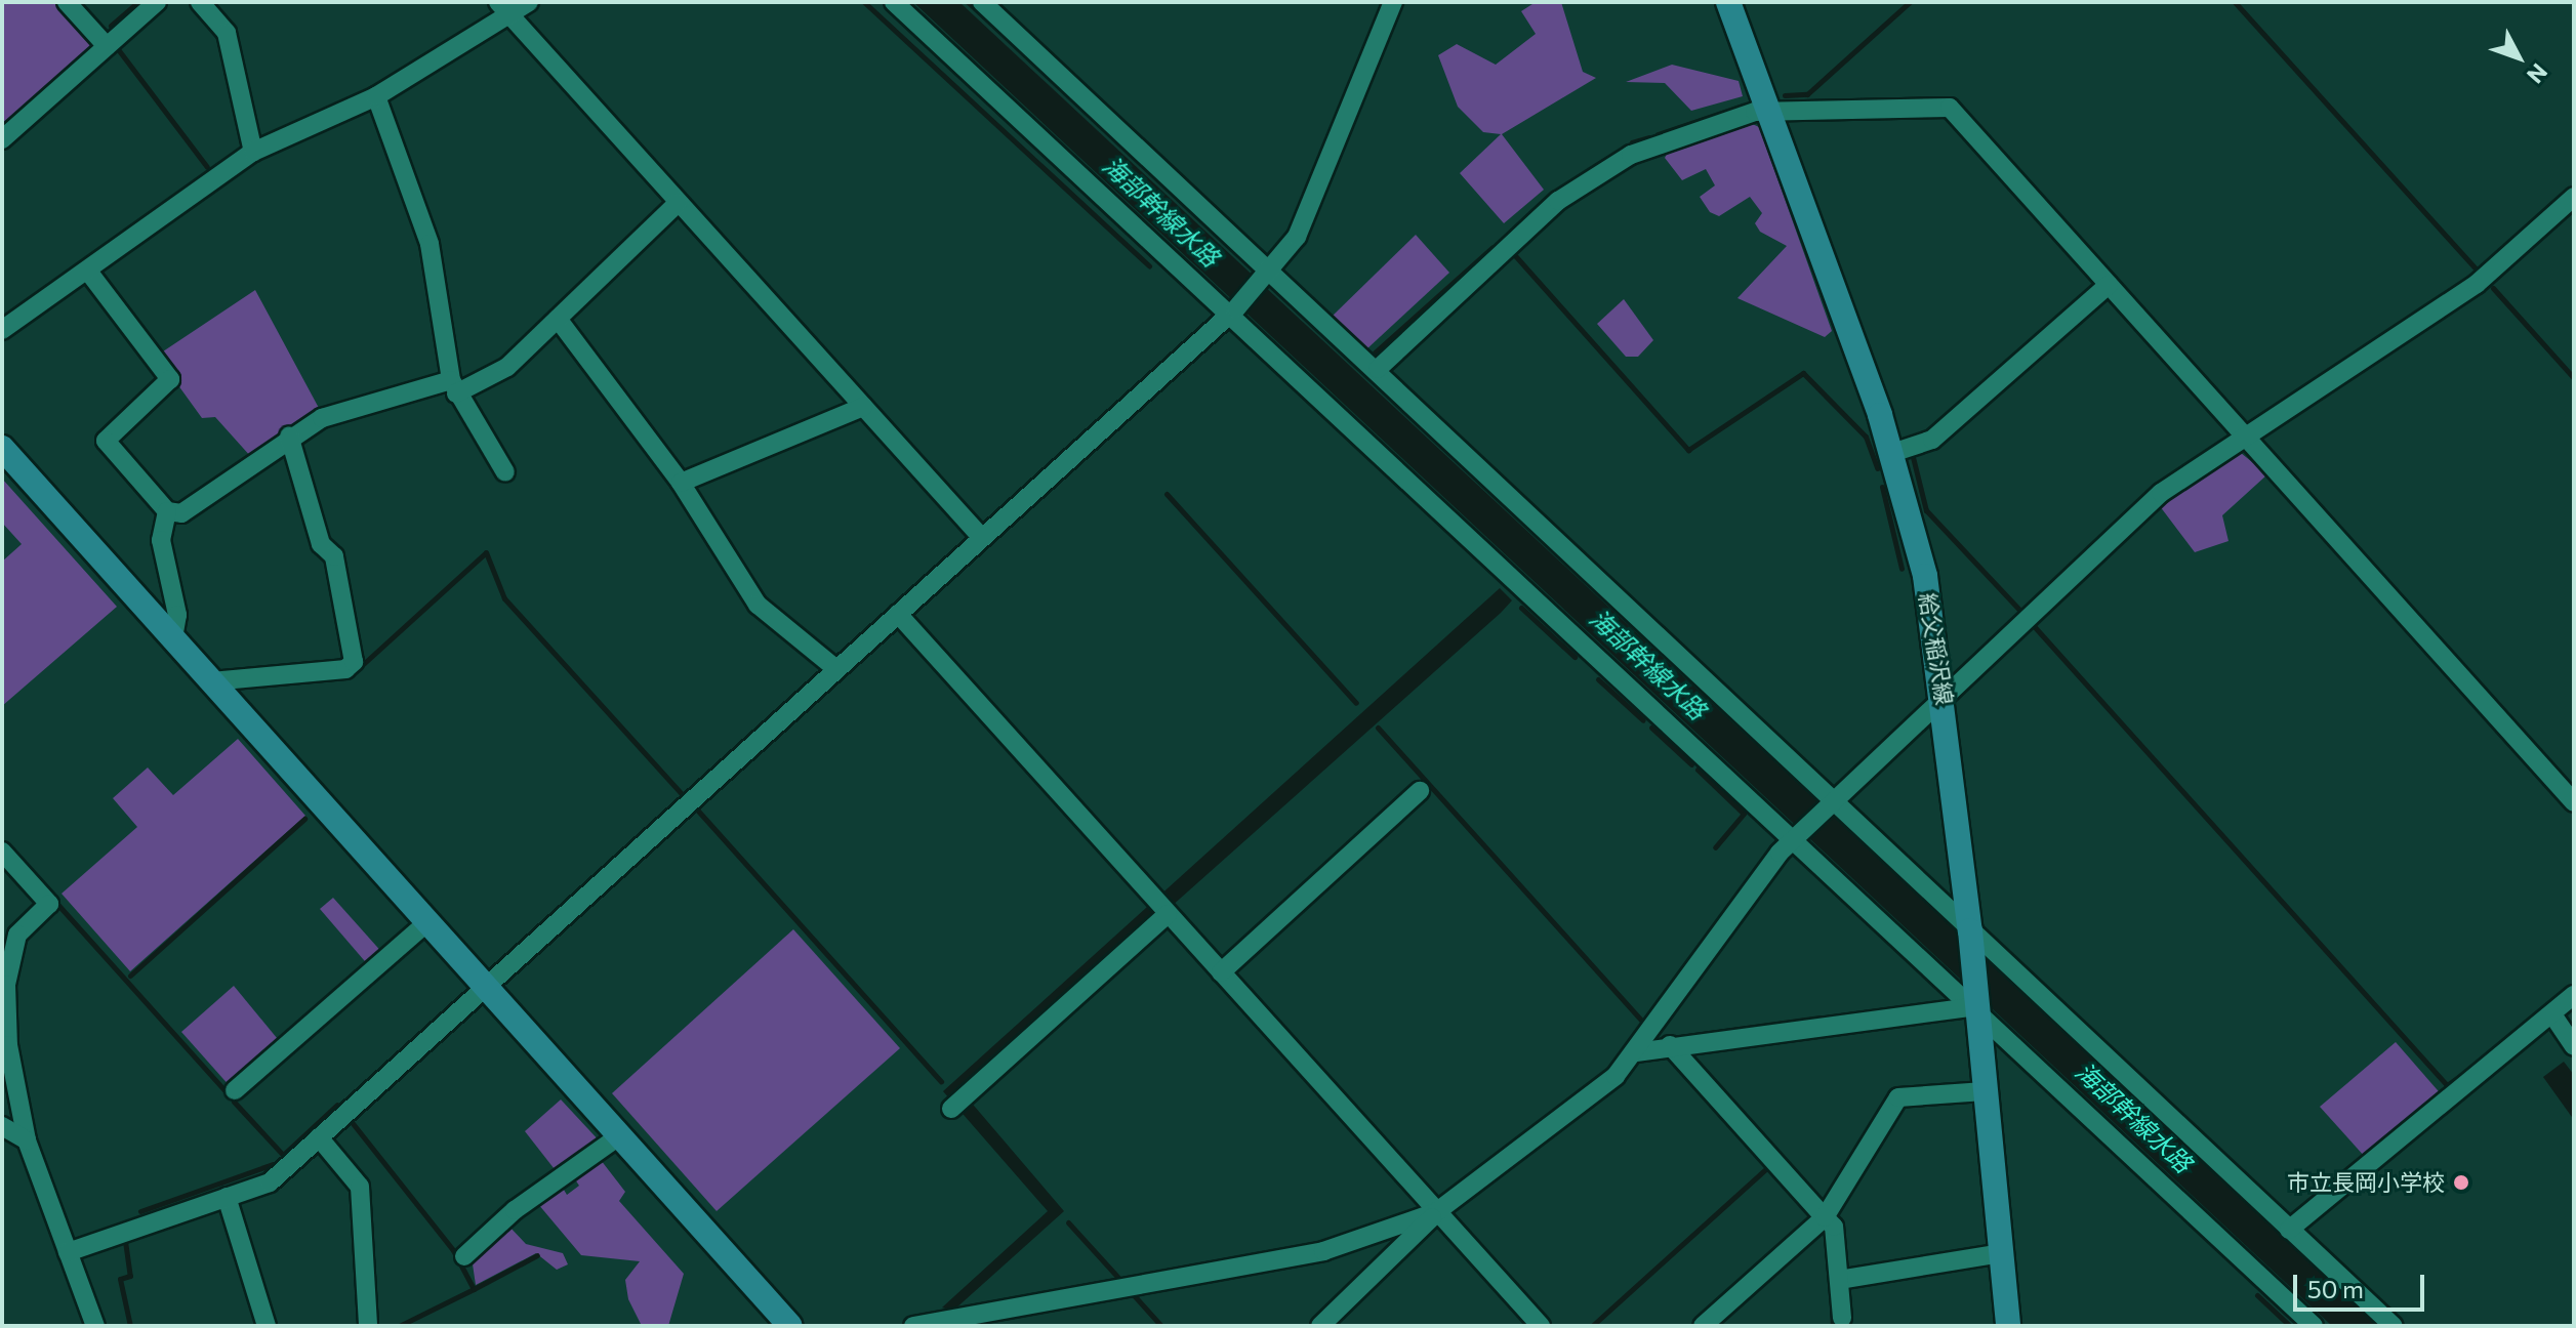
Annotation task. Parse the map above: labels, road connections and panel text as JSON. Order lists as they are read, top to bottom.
{
  "streets": {
    "main road": ["給父稲沢線"]
  },
  "water": ["海部幹線水路"],
  "places": ["市立長岡小学校"],
  "scale_bar": "50 m",
  "north": "bottom right"
}
